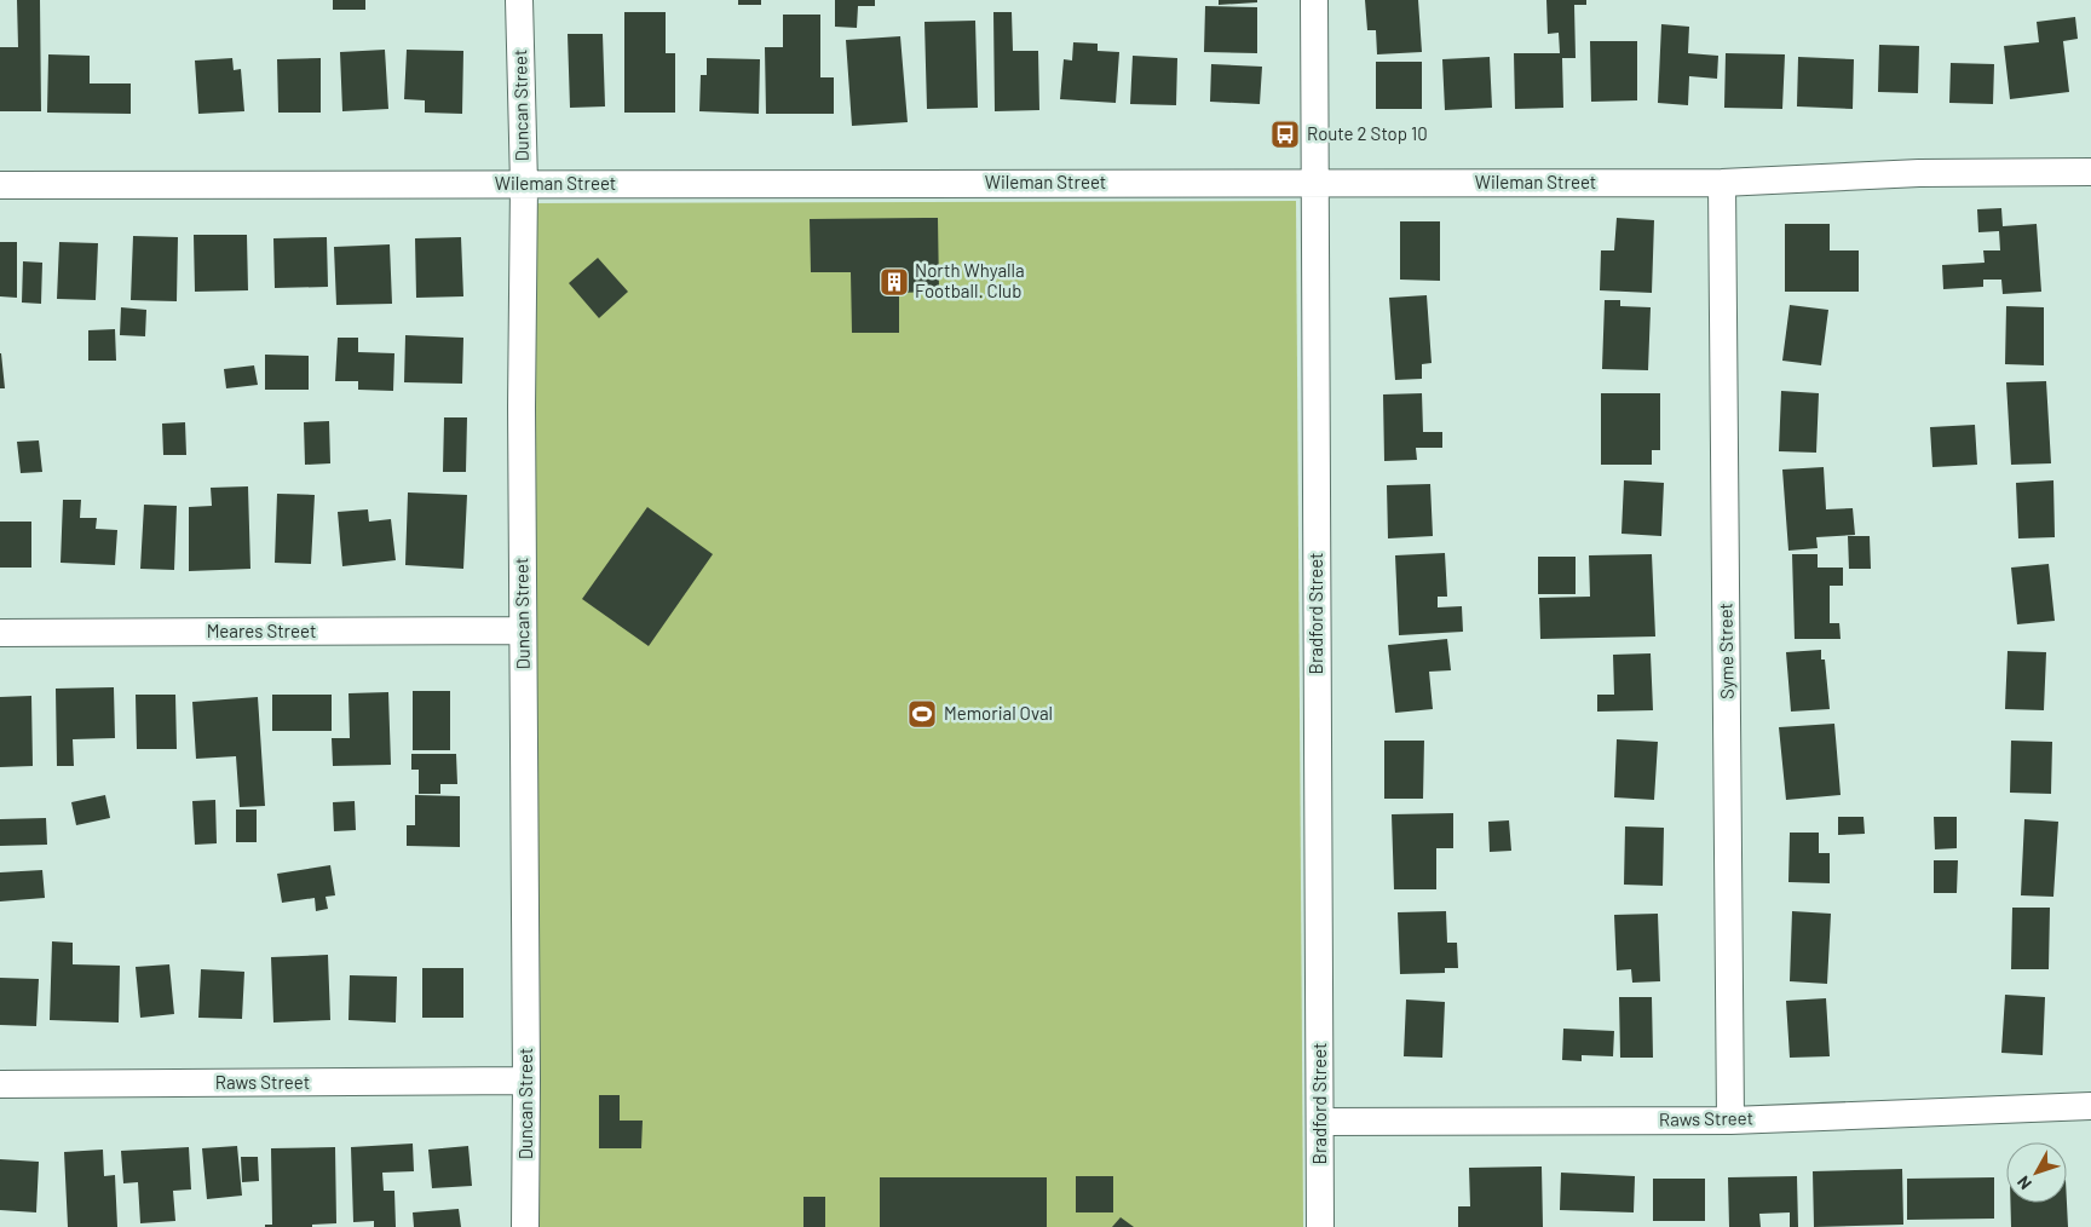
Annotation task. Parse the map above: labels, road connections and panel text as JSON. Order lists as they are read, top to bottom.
{
  "streets": {
    "street": [
      "Duncan Street",
      "Wileman Street",
      "Bradford Street",
      "Meares Street",
      "Syme Street",
      "Raws Street"
    ]
  },
  "crossings": [
    ["Duncan Street", "Wileman Street"],
    ["Duncan Street", "Meares Street"],
    ["Duncan Street", "Raws Street"],
    ["Wileman Street", "Bradford Street"],
    ["Wileman Street", "Syme Street"],
    ["Bradford Street", "Raws Street"],
    ["Syme Street", "Raws Street"]
  ],
  "places": {
    "bus stop": ["Route 2 Stop 10"],
    "building": ["North Whyalla Football. Club"],
    "sports": ["Memorial Oval"]
  },
  "north": "bottom left"
}
